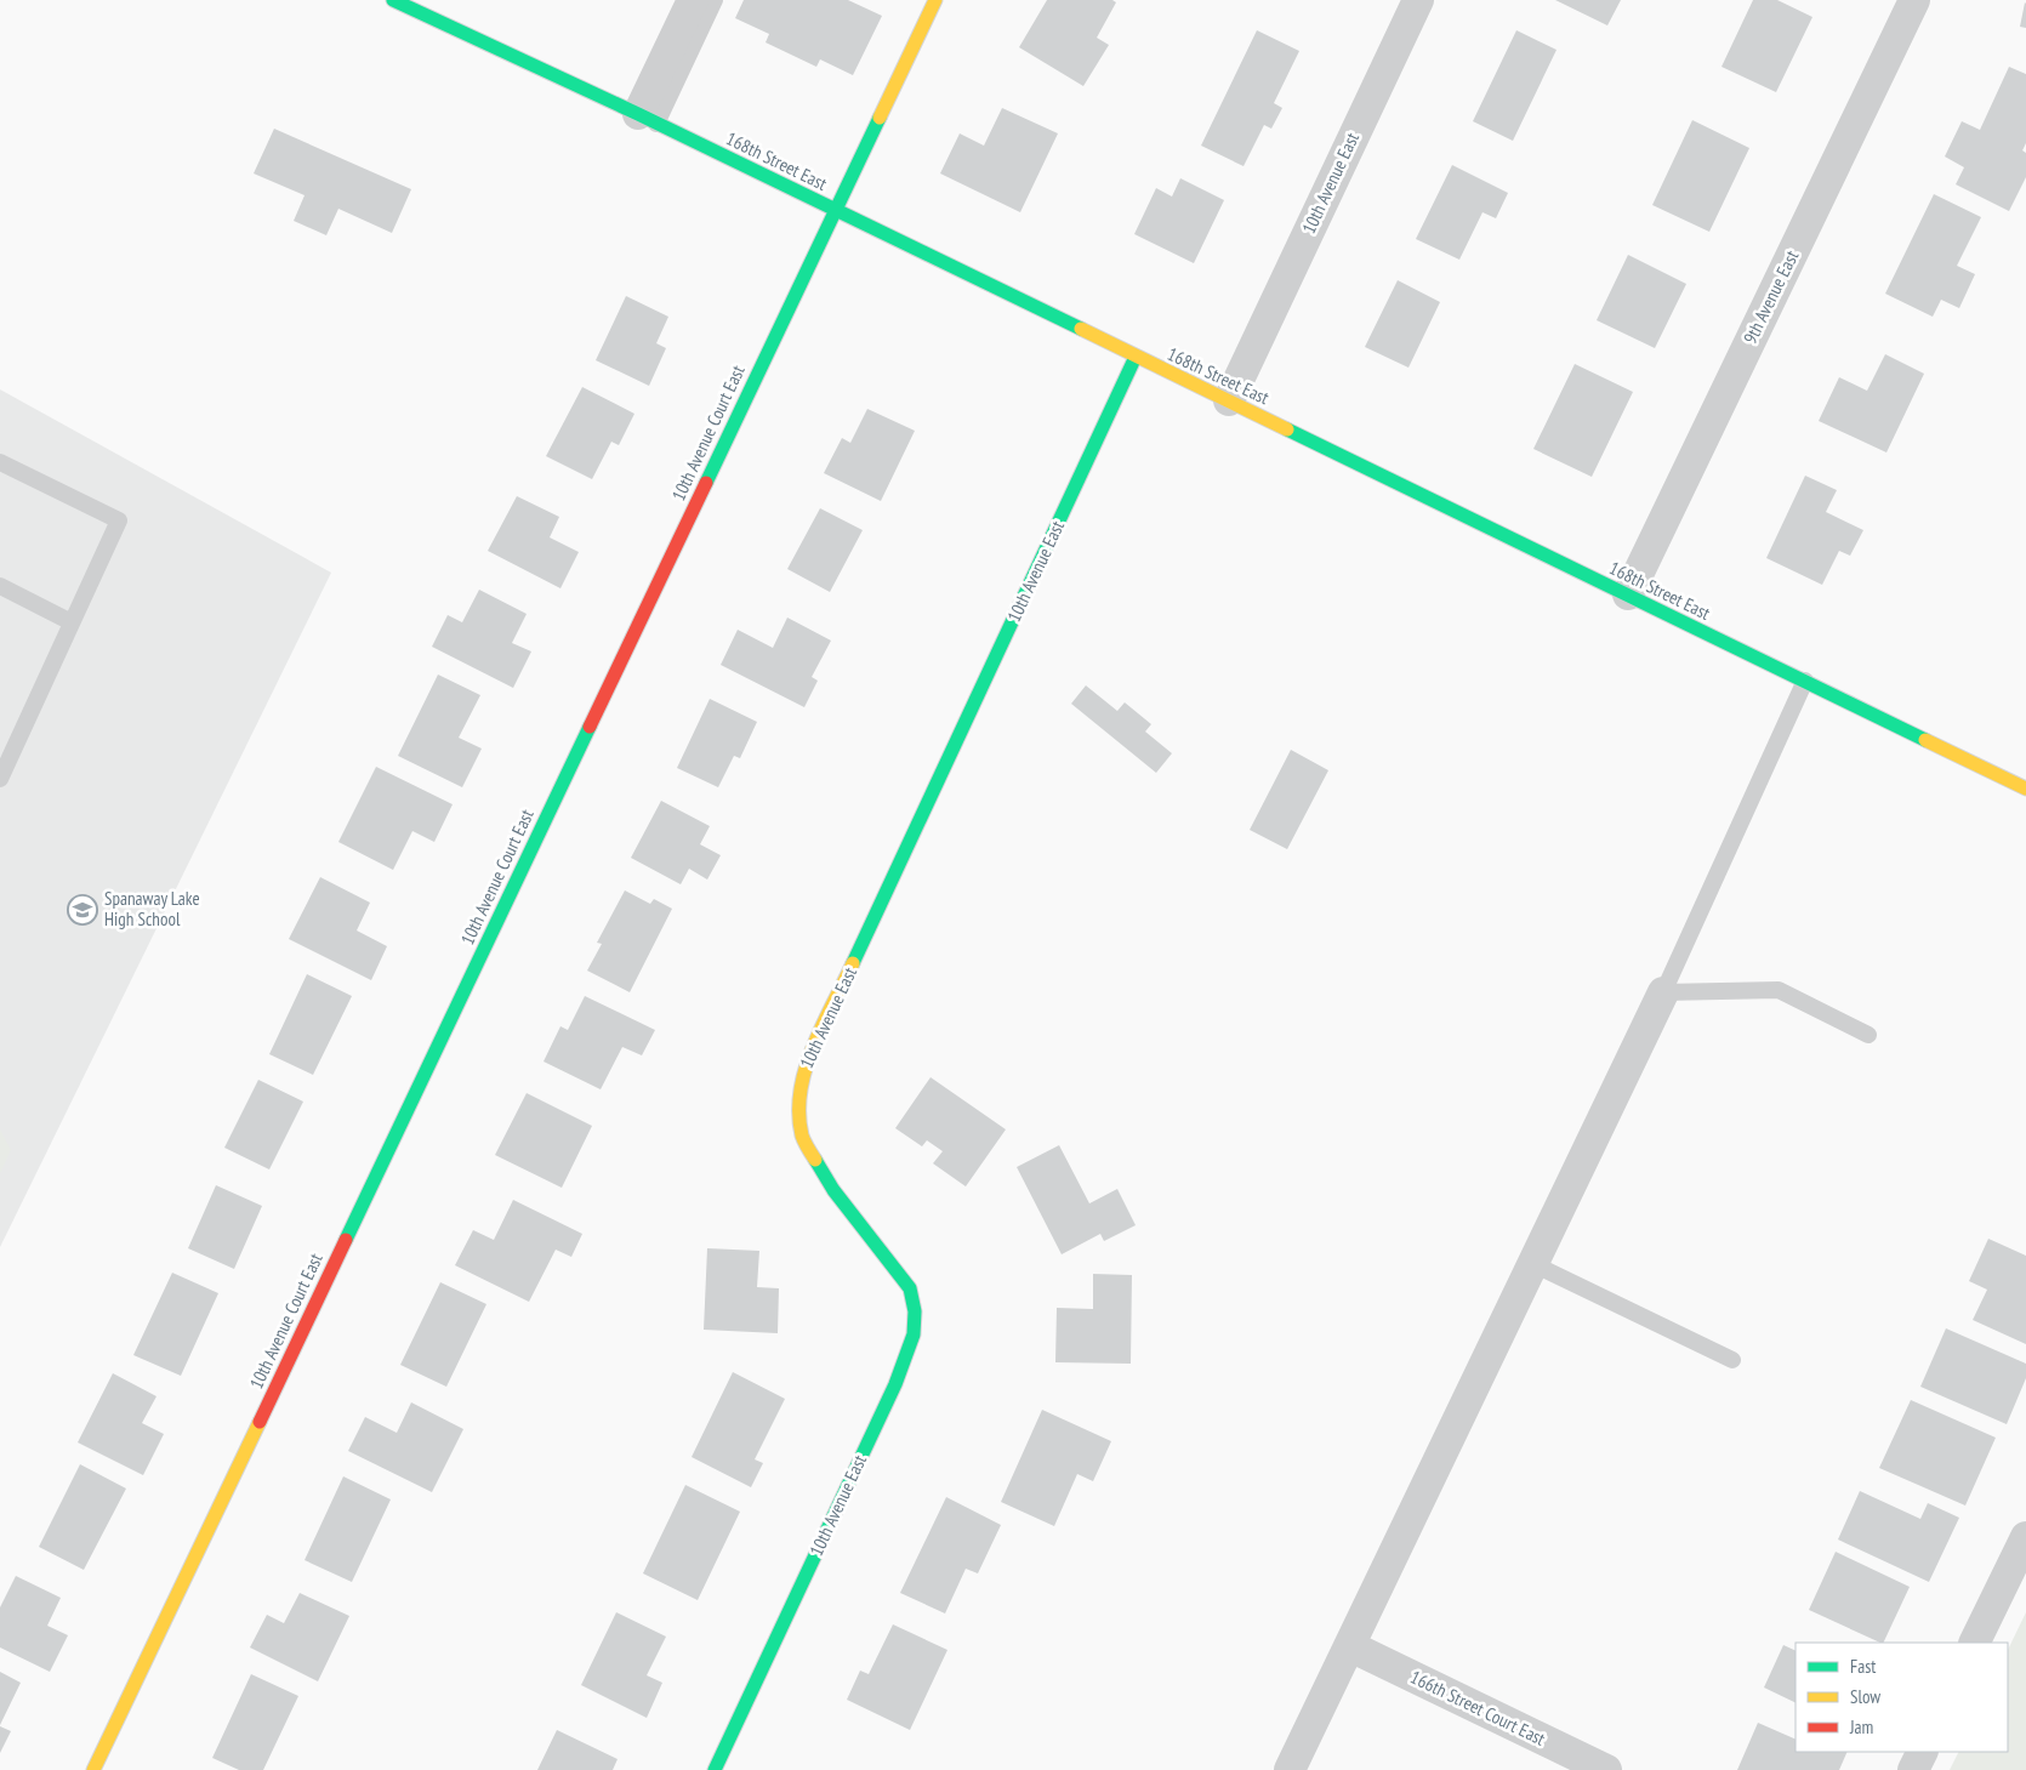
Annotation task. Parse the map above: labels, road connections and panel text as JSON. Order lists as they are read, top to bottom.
{
  "streets": {
    "street": [
      "168th Street East",
      "10th Avenue East",
      "9th Avenue East",
      "10th Avenue Court East",
      "166th Street Court East"
    ]
  },
  "crossings": [
    ["168th Street East", "10th Avenue East"],
    ["168th Street East", "9th Avenue East"],
    ["168th Street East", "10th Avenue Court East"]
  ],
  "places": {
    "school or university": ["Spanaway Lake High School"]
  },
  "legend": ["Fast", "Slow", "Jam"]
}
